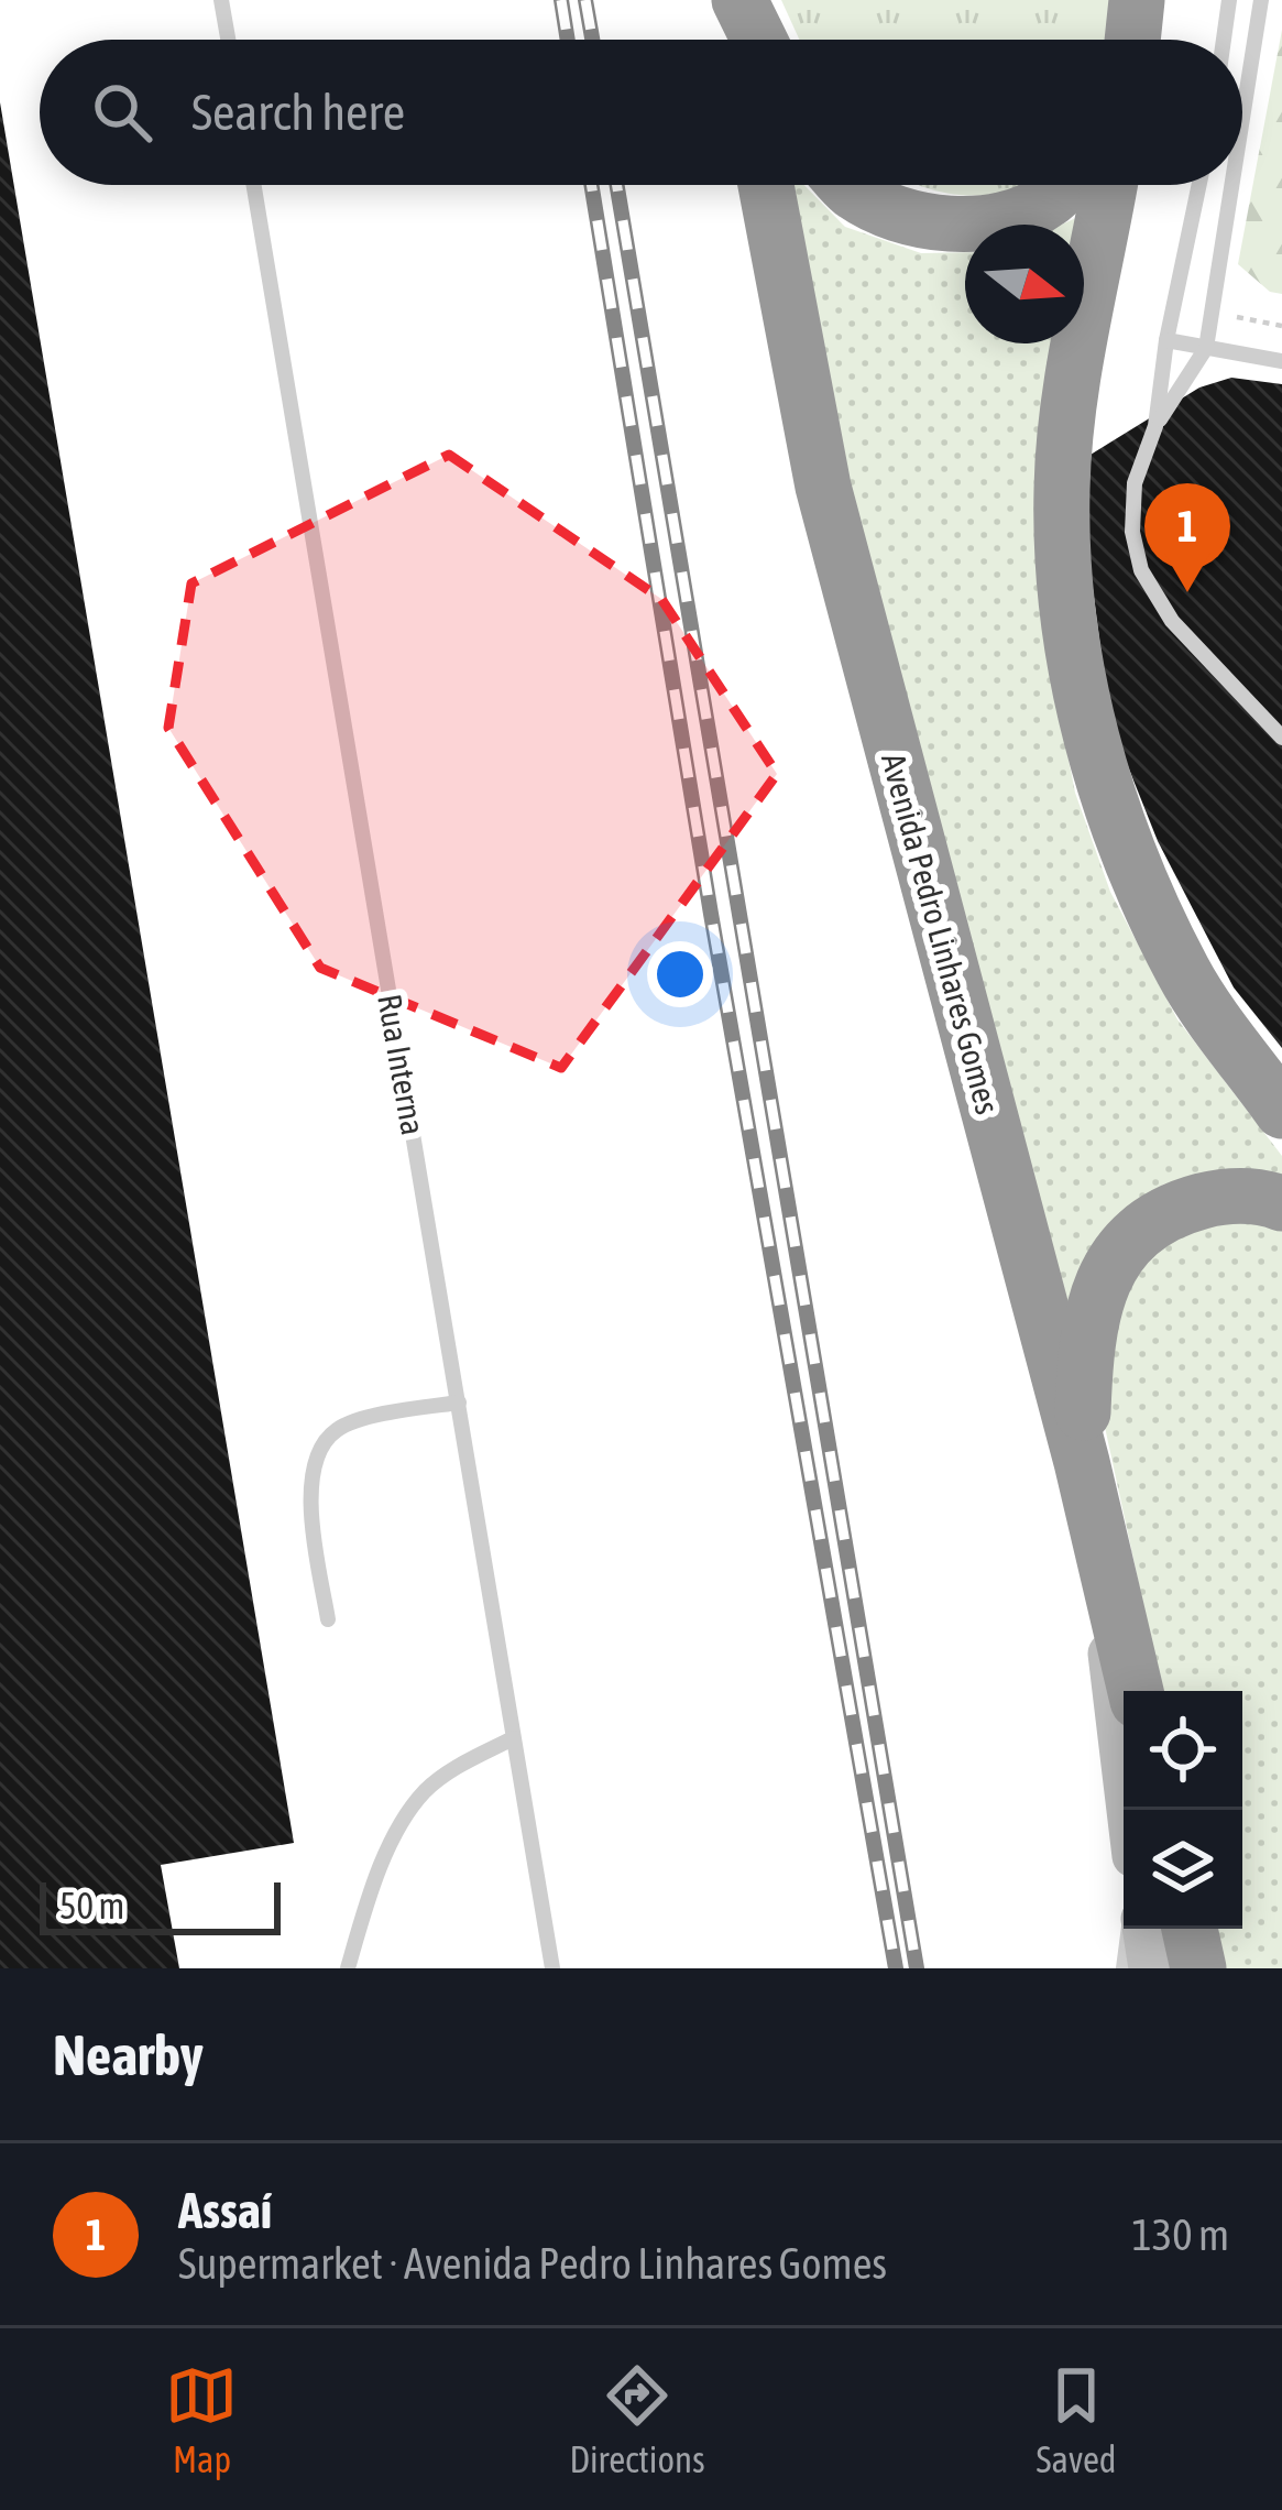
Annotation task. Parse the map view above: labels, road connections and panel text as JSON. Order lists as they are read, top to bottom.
{
  "streets": {
    "highway": ["Avenida Pedro Linhares Gomes"],
    "lane": ["Rua Interna"]
  },
  "scale_bar": "50 m",
  "north": "right",
  "page": {
    "search": "Search here",
    "pins": "1",
    "scale": "50 m",
    "heading": "Nearby",
    "list": [
      {
        "mark": "1",
        "name": "Assaí",
        "note": "Supermarket · Avenida Pedro Linhares Gomes",
        "value": "130 m"
      }
    ],
    "nav": ["Map", "Directions", "Saved"]
  }
}
